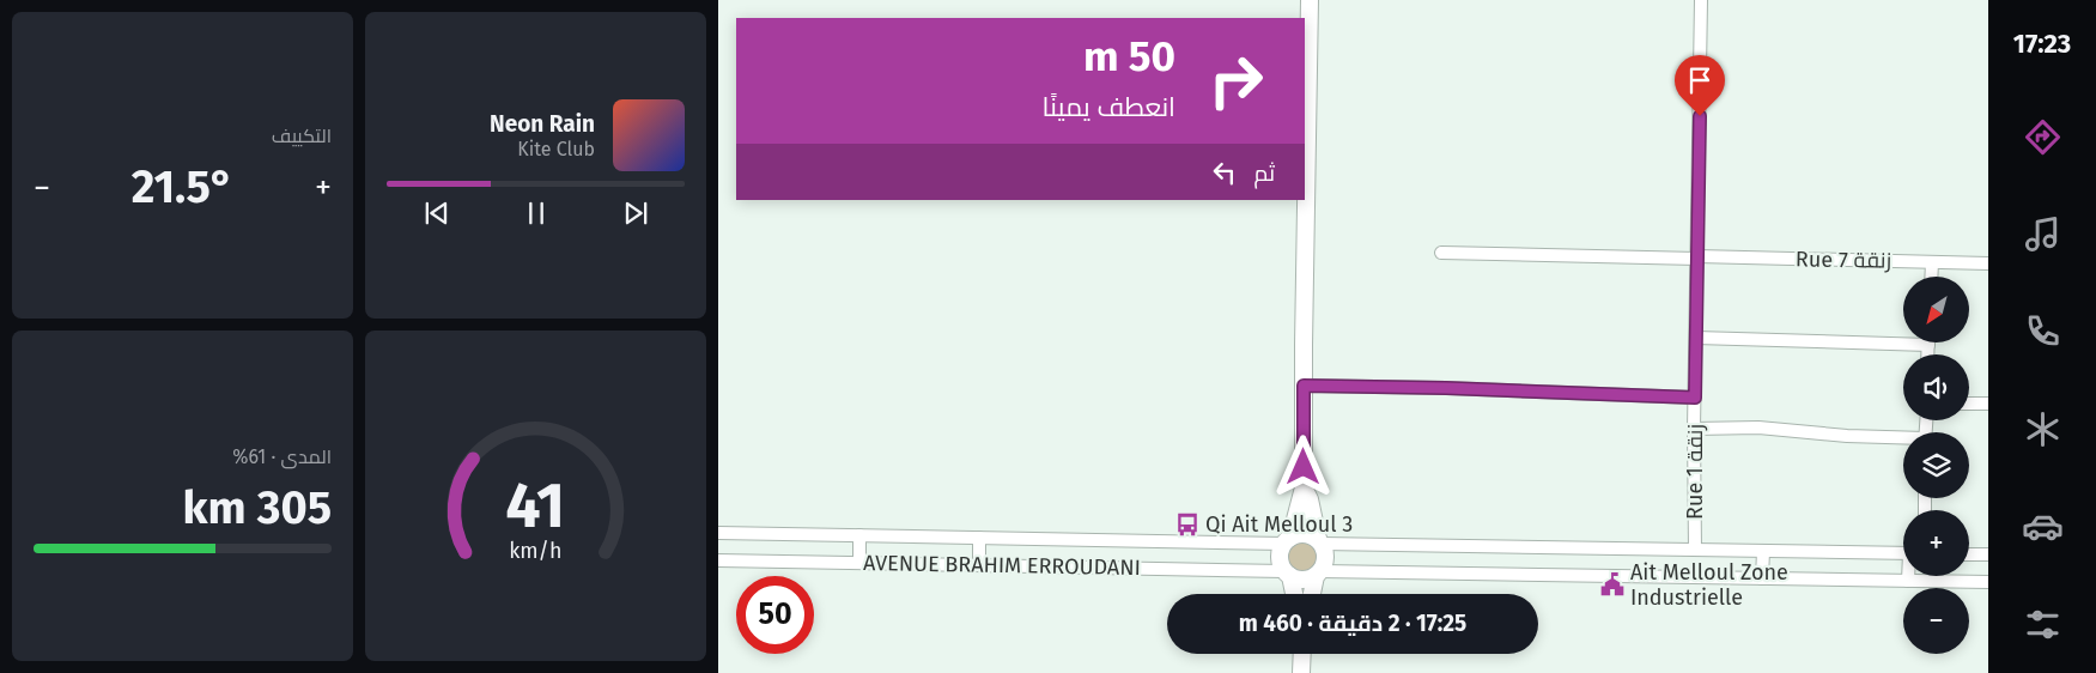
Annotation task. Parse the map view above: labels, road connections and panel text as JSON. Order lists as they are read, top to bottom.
{
  "streets": {
    "street": ["Rue 7 زنقة", "Rue 1 زنقة", "AVENUE BRAHIM ERROUDANI"]
  },
  "crossings": [
    ["Rue 7 زنقة", "Rue 1 زنقة"]
  ],
  "places": {
    "bus stop": ["Qi Ait Melloul 3"],
    "public building": ["Ait Melloul Zone Industrielle"]
  },
  "north": "bottom left",
  "page": {
    "tabs": "17:23",
    "tile": [
      "التكييف",
      ["المدى · 61%", "305 km"]
    ],
    "turn": ["50 m", "انعطف يمينًا"],
    "song": ["Neon Rain", "Kite Club"],
    "then": "ثم",
    "heat": ["−", "21.5°", "+"],
    "map_buttons": ["+", "−"],
    "limit": "50",
    "trip": "17:25 · 2 دقيقة · 460 m",
    "gauge": ["41", "km/h"]
  }
}
